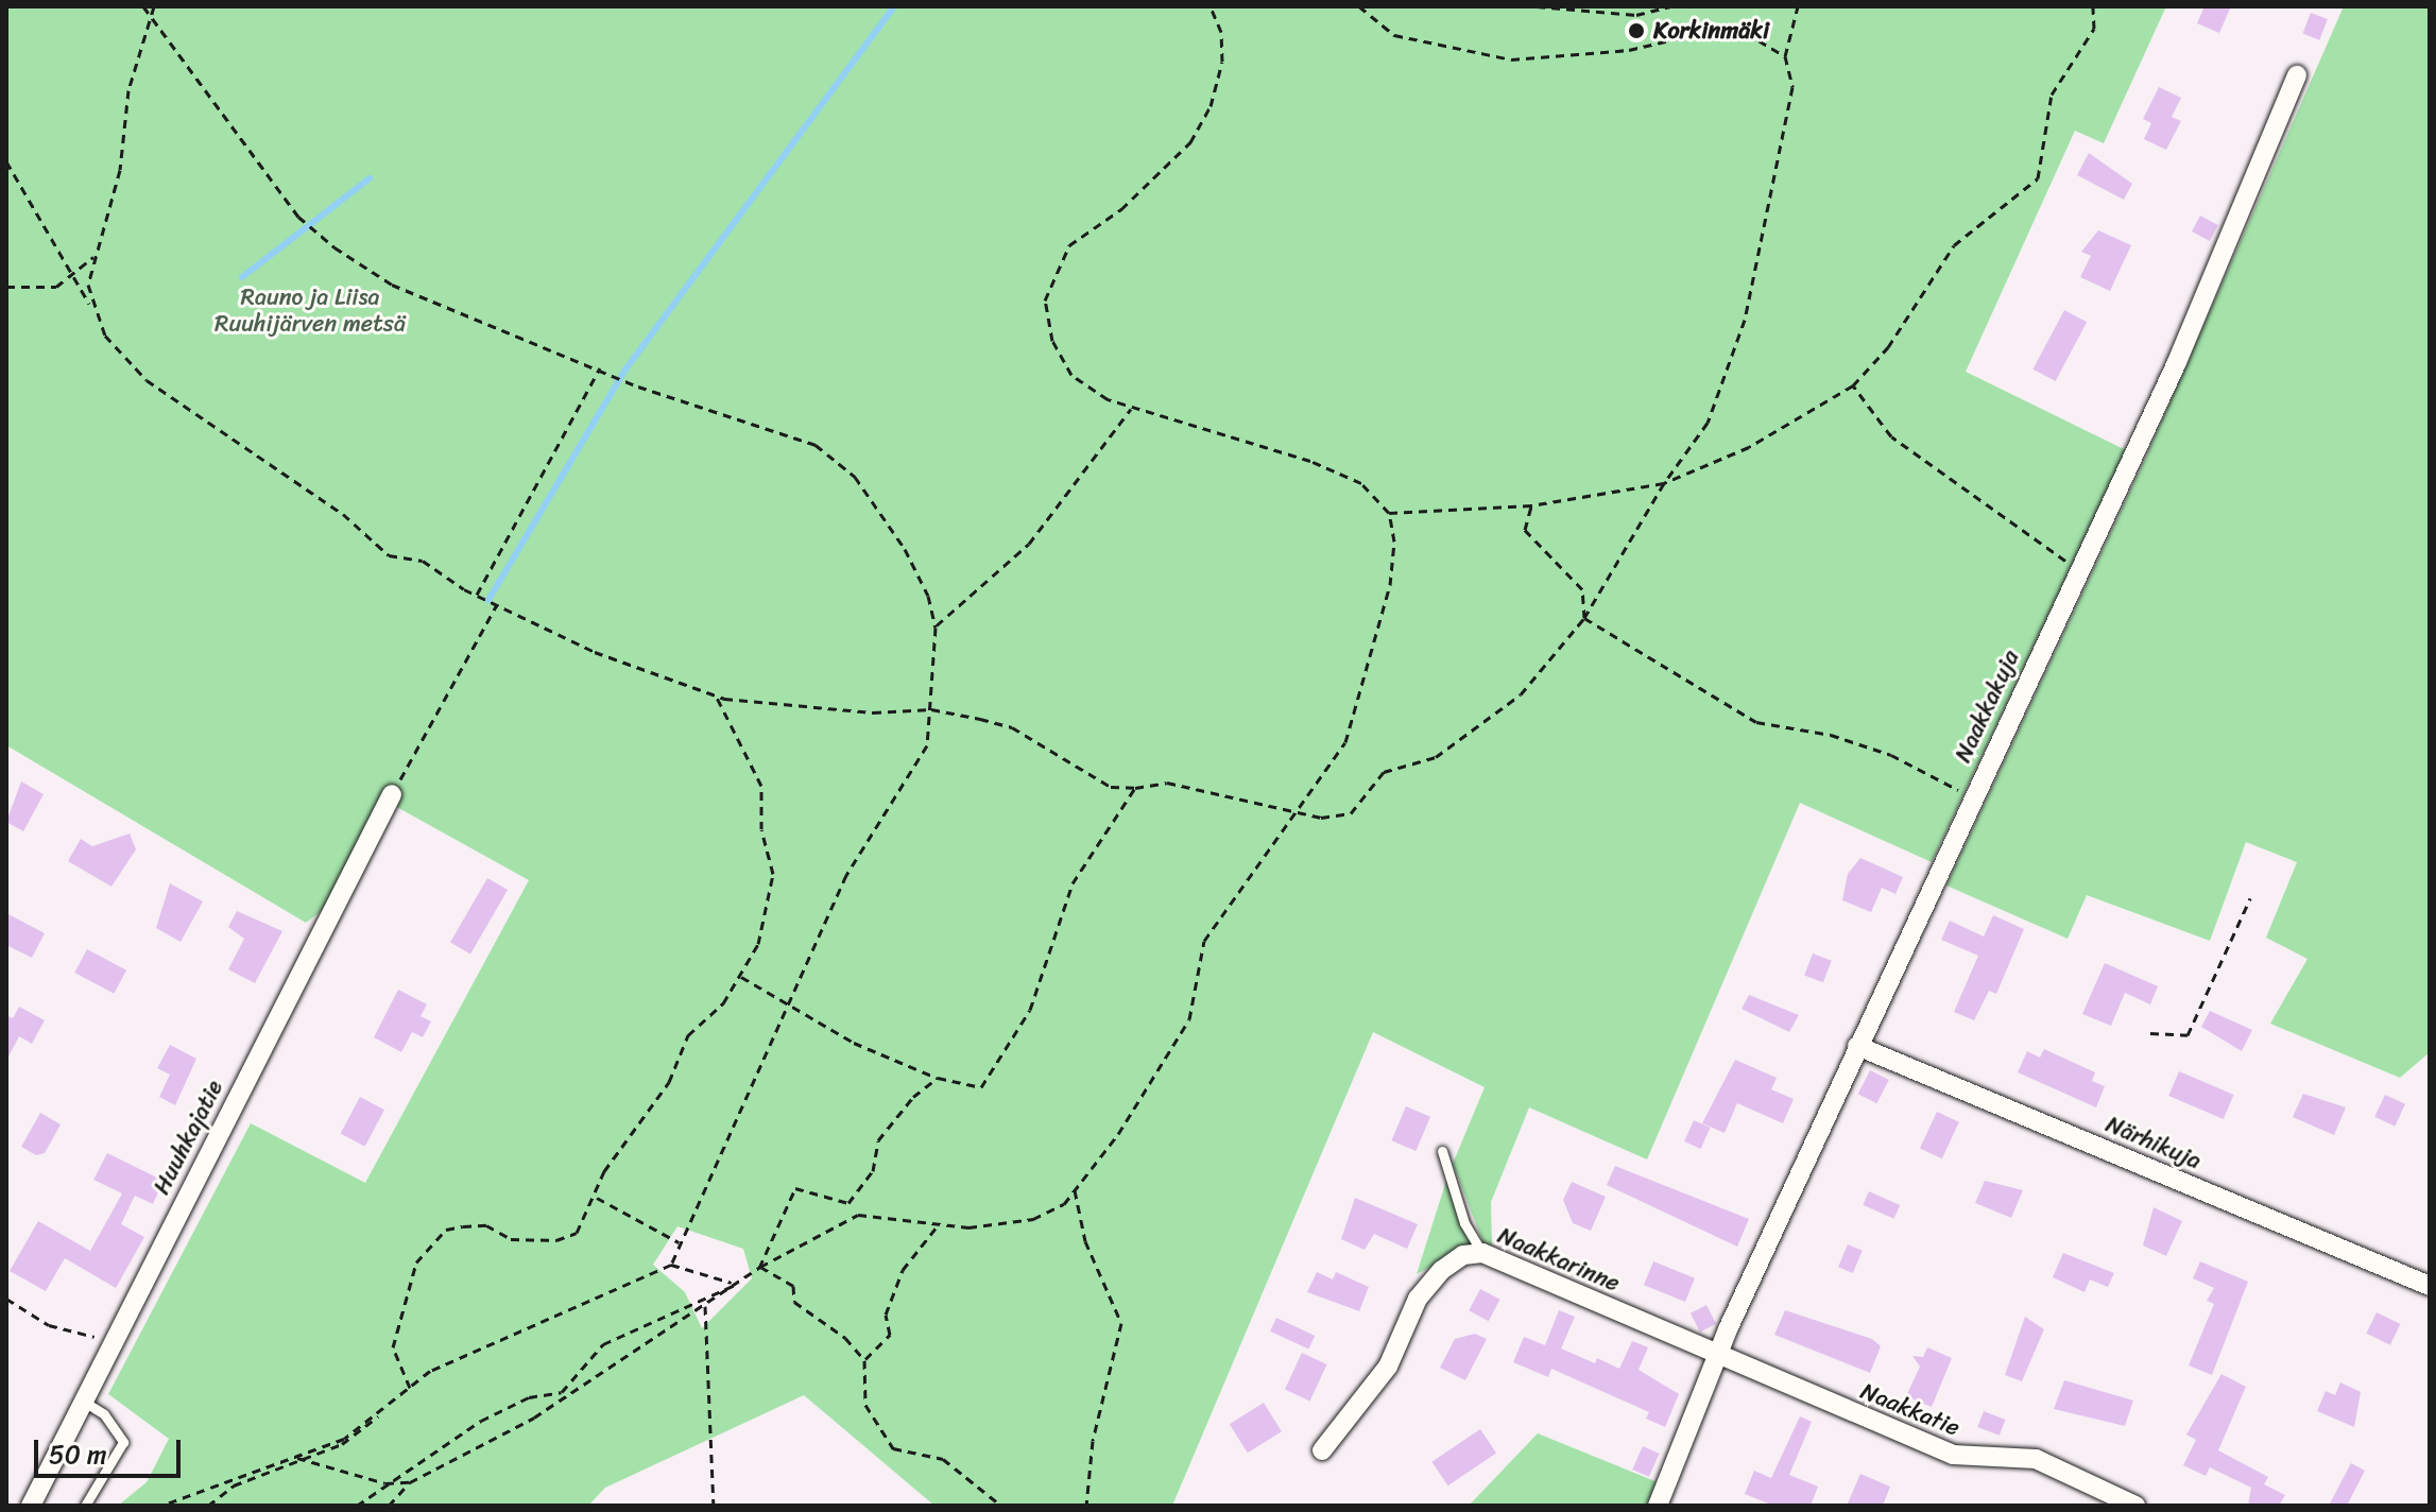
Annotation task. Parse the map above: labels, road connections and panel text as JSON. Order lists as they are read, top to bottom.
{
  "streets": {
    "street": [
      "Naakkakuja",
      "Huuhkajatie",
      "Närhikuja",
      "Naakkarinne",
      "Naakkatie"
    ]
  },
  "crossings": [
    ["Naakkakuja", "Närhikuja"],
    ["Naakkakuja", "Naakkarinne"],
    ["Naakkakuja", "Naakkatie"],
    ["Naakkarinne", "Naakkatie"]
  ],
  "parks": ["Rauno ja Liisa Ruuhijärven metsä"],
  "places": ["Korkinmäki"],
  "scale_bar": "50 m"
}
